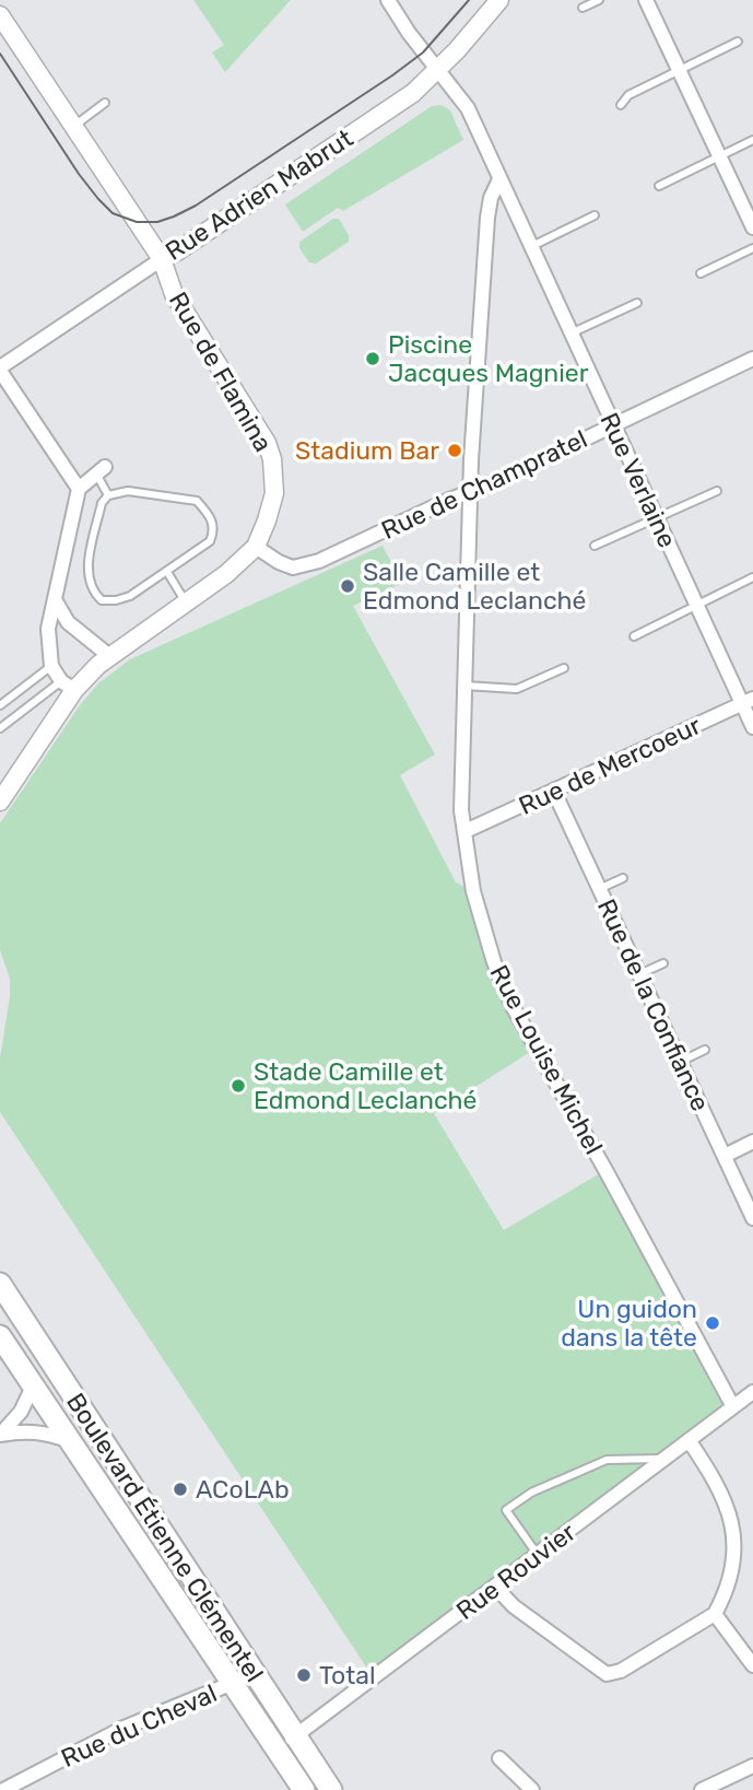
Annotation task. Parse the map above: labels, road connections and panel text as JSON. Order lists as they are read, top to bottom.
{
  "streets": {
    "main road": ["Boulevard Étienne Clémentel"],
    "street": [
      "Rue Adrien Mabrut",
      "Rue de Flamina",
      "Rue Verlaine",
      "Rue de Champratel",
      "Rue de Mercoeur",
      "Rue de la Confiance",
      "Rue Louise Michel",
      "Rue Rouvier",
      "Rue du Cheval"
    ]
  },
  "crossings": [
    ["Rue Adrien Mabrut", "Rue de Flamina"],
    ["Rue Adrien Mabrut", "Rue Verlaine"],
    ["Rue de Flamina", "Rue de Champratel"],
    ["Rue Verlaine", "Rue de Champratel"],
    ["Rue Verlaine", "Rue de Mercoeur"],
    ["Rue Verlaine", "Rue Louise Michel"],
    ["Rue de Champratel", "Rue Louise Michel"],
    ["Rue de Mercoeur", "Rue de la Confiance"],
    ["Rue de Mercoeur", "Rue Louise Michel"],
    ["Rue Louise Michel", "Rue Rouvier"],
    ["Boulevard Étienne Clémentel", "Rue Rouvier"],
    ["Boulevard Étienne Clémentel", "Rue du Cheval"]
  ],
  "places": [
    "Piscine Jacques Magnier",
    "Stadium Bar",
    "Salle Camille et Edmond Leclanché",
    "Stade Camille et Edmond Leclanché",
    "Un guidon dans la tête",
    "ACoLAb",
    "Total"
  ]
}
